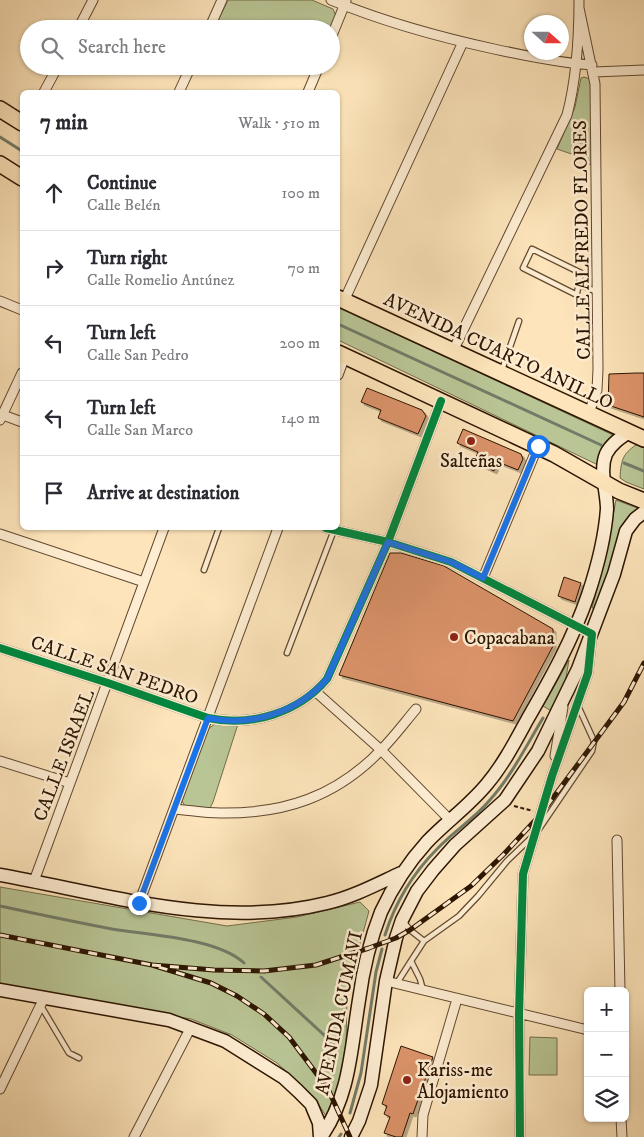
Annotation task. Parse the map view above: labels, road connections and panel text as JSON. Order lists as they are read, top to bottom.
{
  "streets": {
    "highway": ["AVENIDA CUARTO ANILLO"],
    "main road": ["AVENIDA CUMAVI"],
    "street": ["CALLE ALFREDO FLORES", "CALLE SAN PEDRO", "CALLE ISRAEL"]
  },
  "crossings": [
    ["CALLE ALFREDO FLORES", "AVENIDA CUARTO ANILLO"],
    ["AVENIDA CUARTO ANILLO", "AVENIDA CUMAVI"],
    ["CALLE SAN PEDRO", "CALLE ISRAEL"]
  ],
  "places": ["Salteñas", "Copacabana", "Kariss-me Alojamiento"],
  "north": "right",
  "page": {
    "search": "Search here",
    "heading": ["7 min", "Walk · 510 m"],
    "list": [
      ["Continue", "Calle Belén", "100 m"],
      ["Turn right", "Calle Romelio Antúnez", "70 m"],
      ["Turn left", "Calle San Pedro", "200 m"],
      ["Turn left", "Calle San Marco", "140 m"],
      "Arrive at destination"
    ],
    "map_buttons": ["+", "−"]
  }
}
